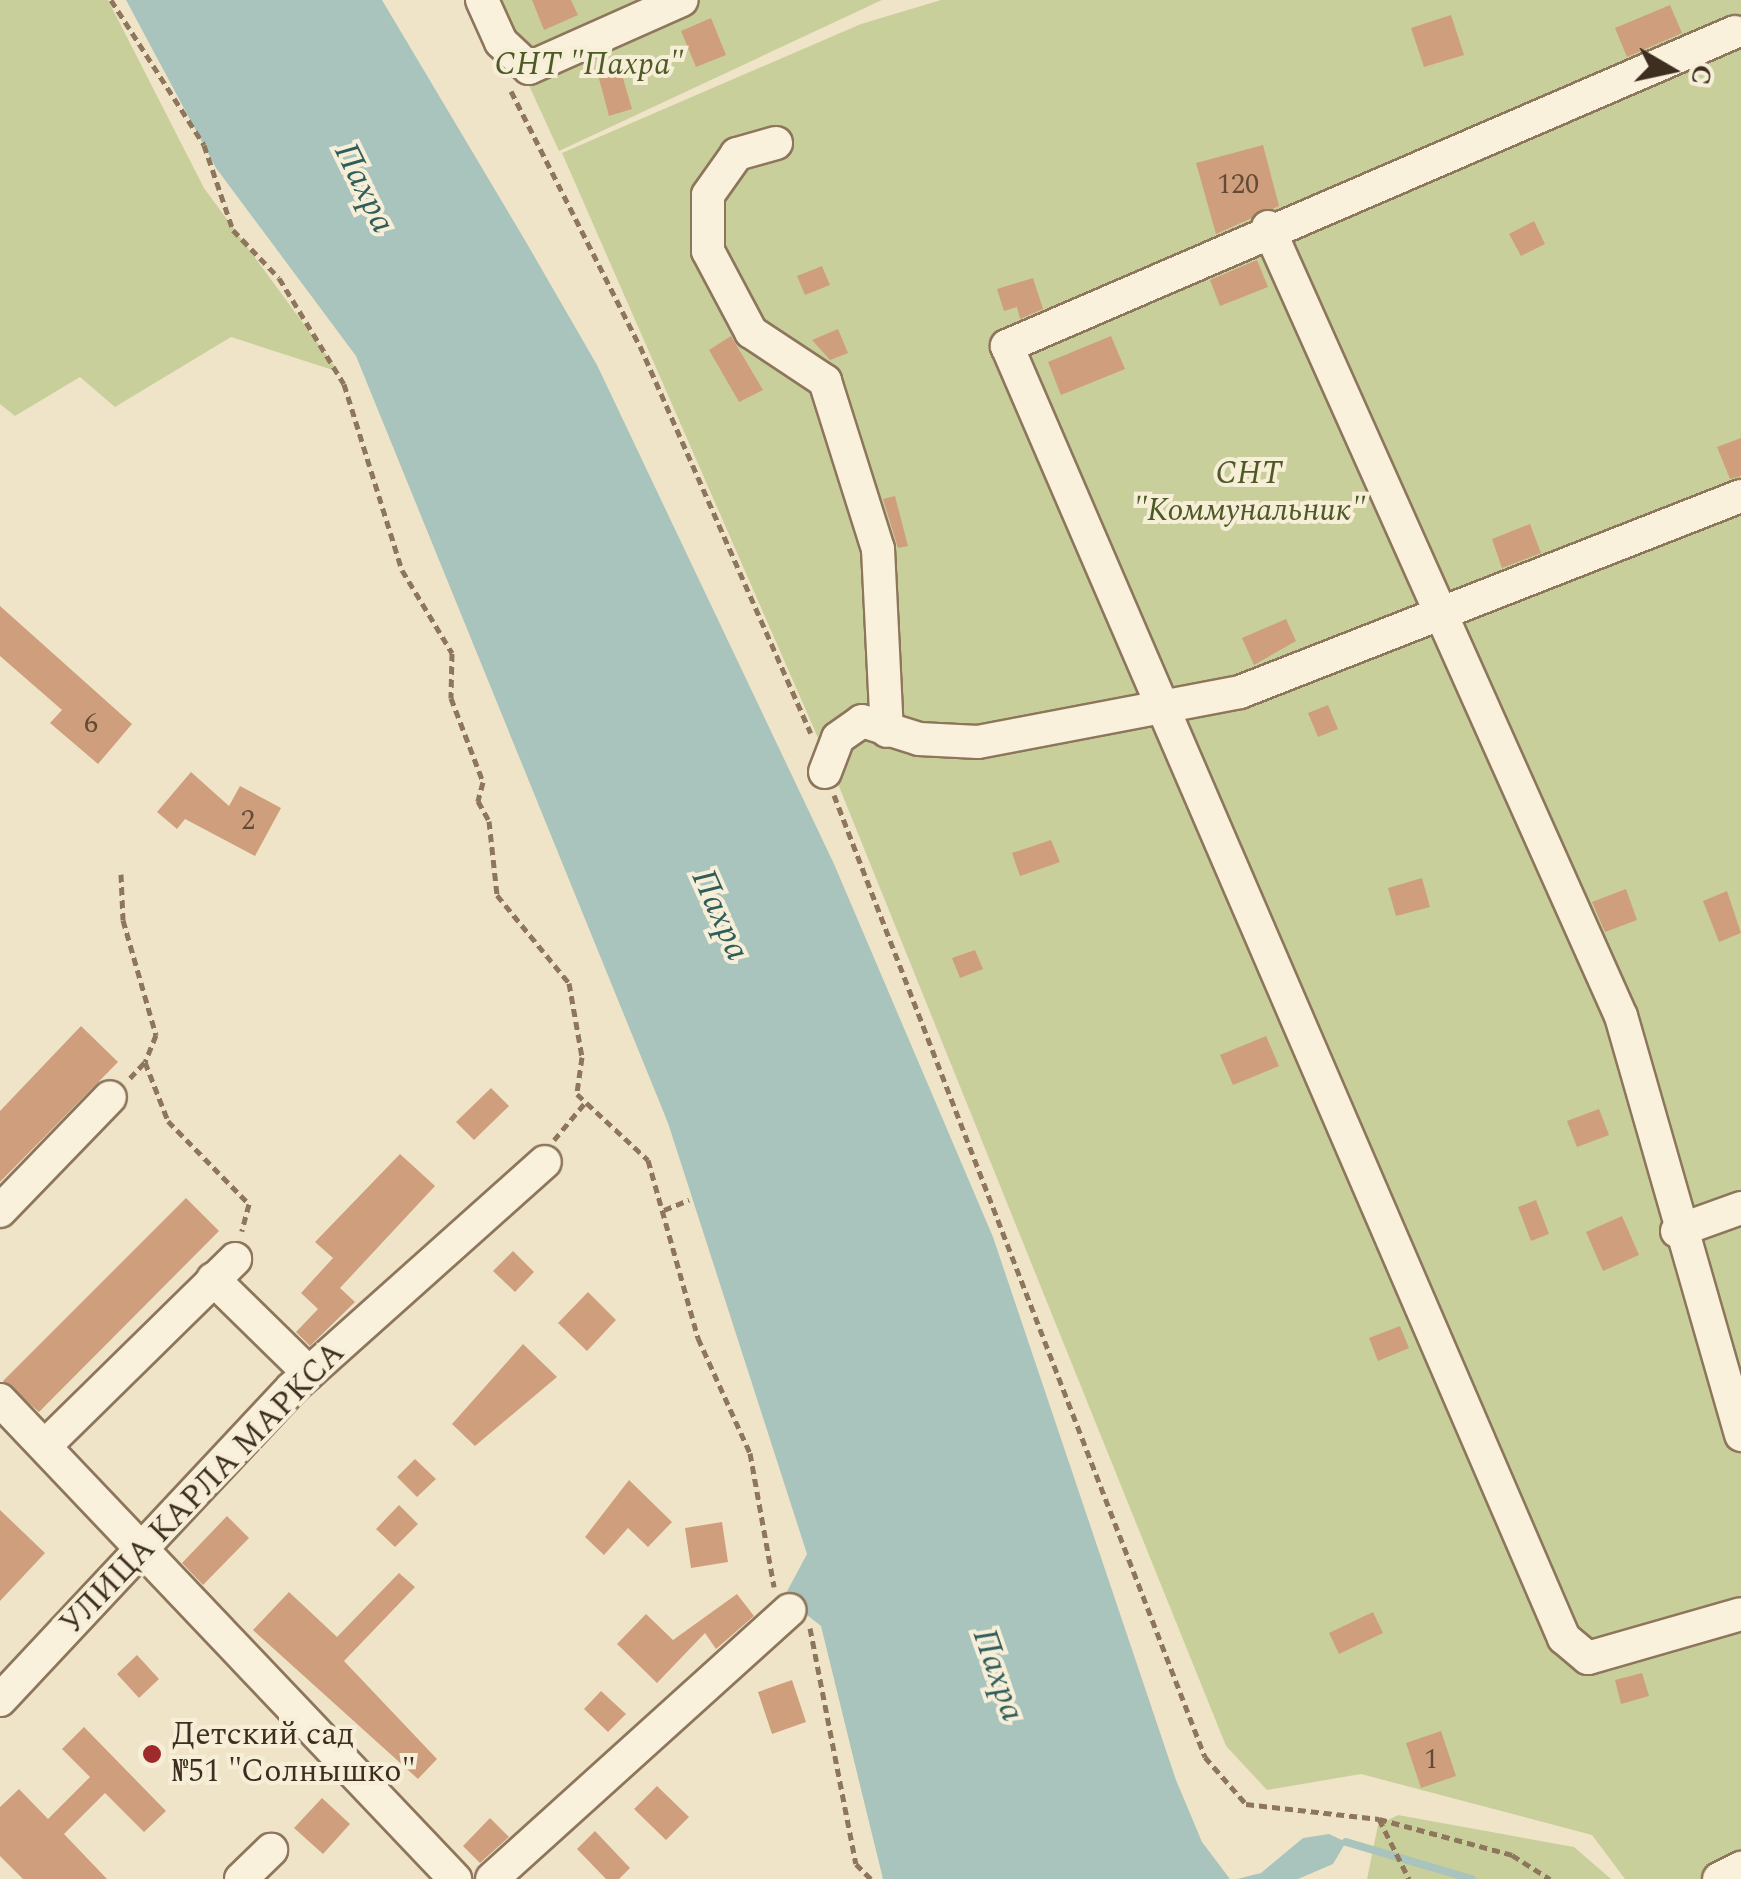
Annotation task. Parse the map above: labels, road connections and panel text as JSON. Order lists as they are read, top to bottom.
{
  "streets": {
    "street": ["УЛИЦА КАРЛА МАРКСА"]
  },
  "water": ["Пахра"],
  "parks": ["СНТ \"Пахра\"", "СНТ \"Коммунальник\""],
  "places": ["Детский сад №51 \"Солнышко\""],
  "house_numbers": [
    "120",
    "6",
    "2",
    "1"
  ],
  "north": "right"
}
